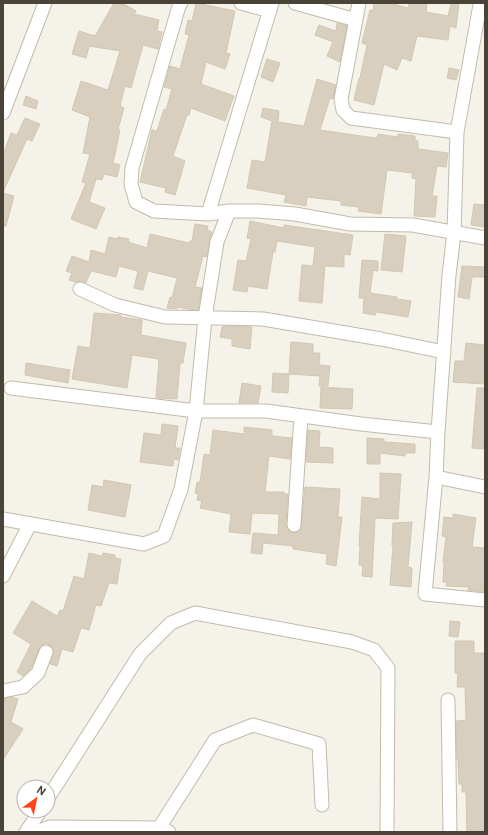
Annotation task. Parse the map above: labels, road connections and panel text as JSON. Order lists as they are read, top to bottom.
{
  "north": "top right"
}
